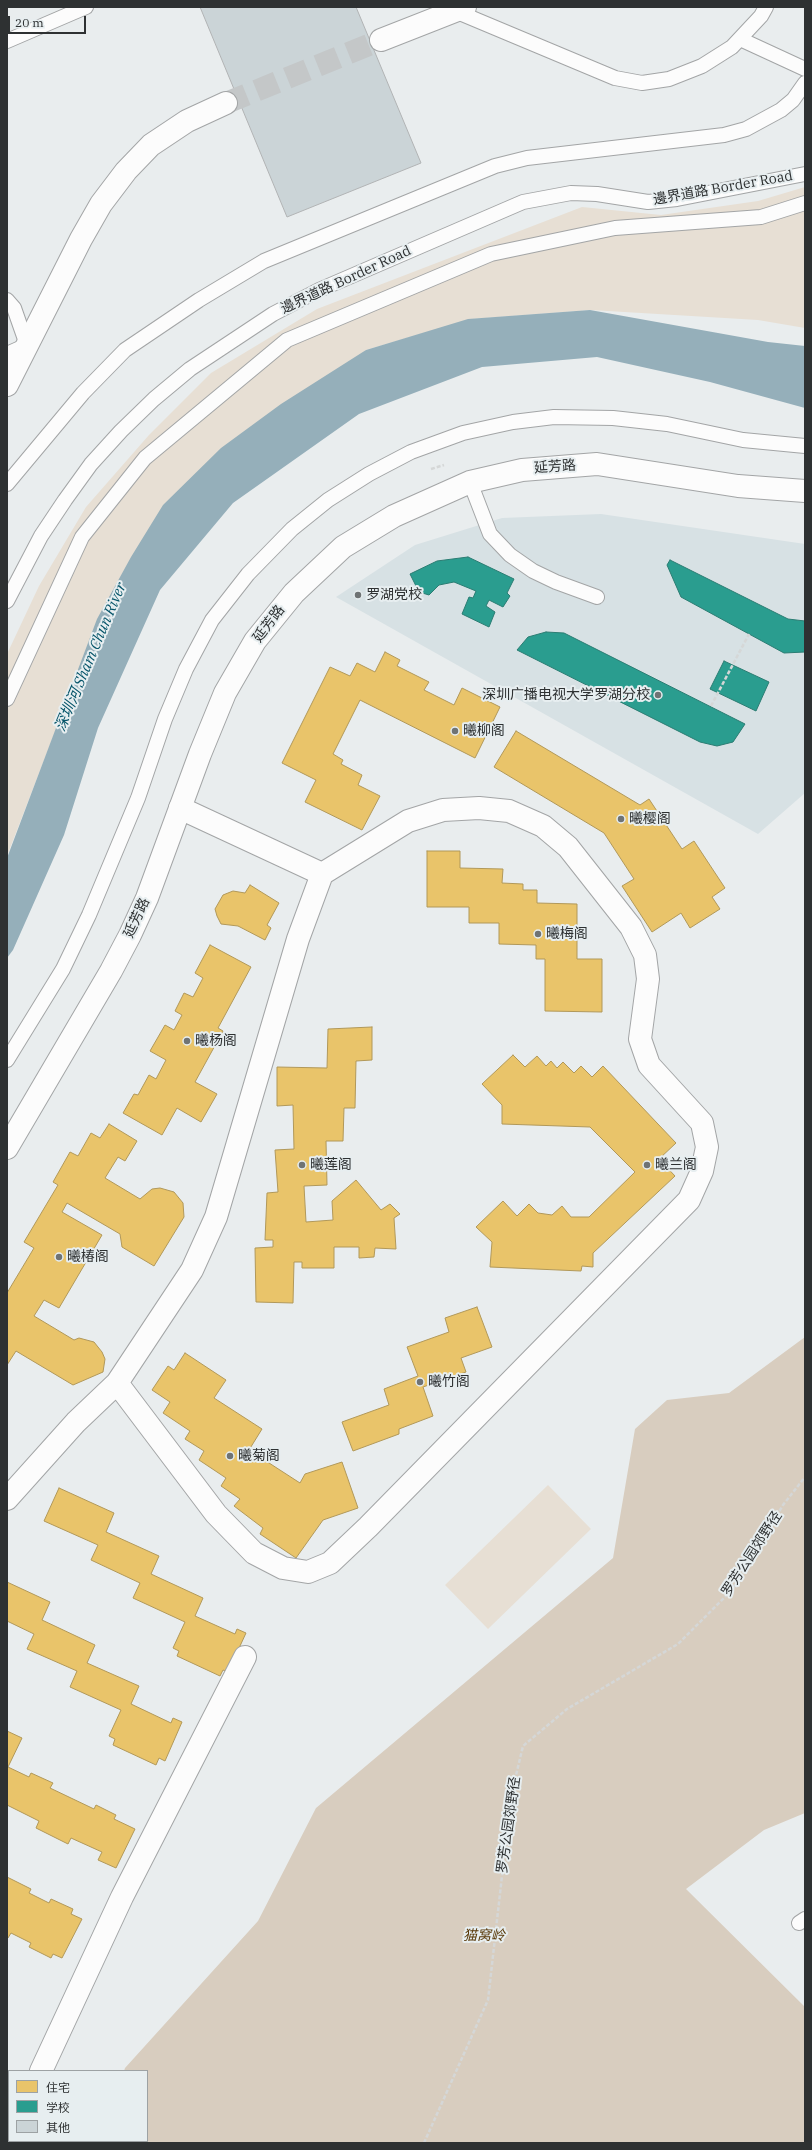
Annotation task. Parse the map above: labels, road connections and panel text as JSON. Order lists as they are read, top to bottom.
{
  "streets": {
    "main road": ["延芳路"],
    "lane": ["邊界道路 Border Road"],
    "path": ["罗芳公园郊野径"]
  },
  "water": ["深圳河 Sham Chun River"],
  "parks": ["猫窝岭"],
  "places": [
    "罗湖党校",
    "深圳广播电视大学罗湖分校",
    "曦柳阁",
    "曦樱阁",
    "曦梅阁",
    "曦杨阁",
    "曦莲阁",
    "曦兰阁",
    "曦椿阁",
    "曦竹阁",
    "曦菊阁"
  ],
  "legend": ["住宅", "学校", "其他"],
  "scale_bar": "20 m"
}
